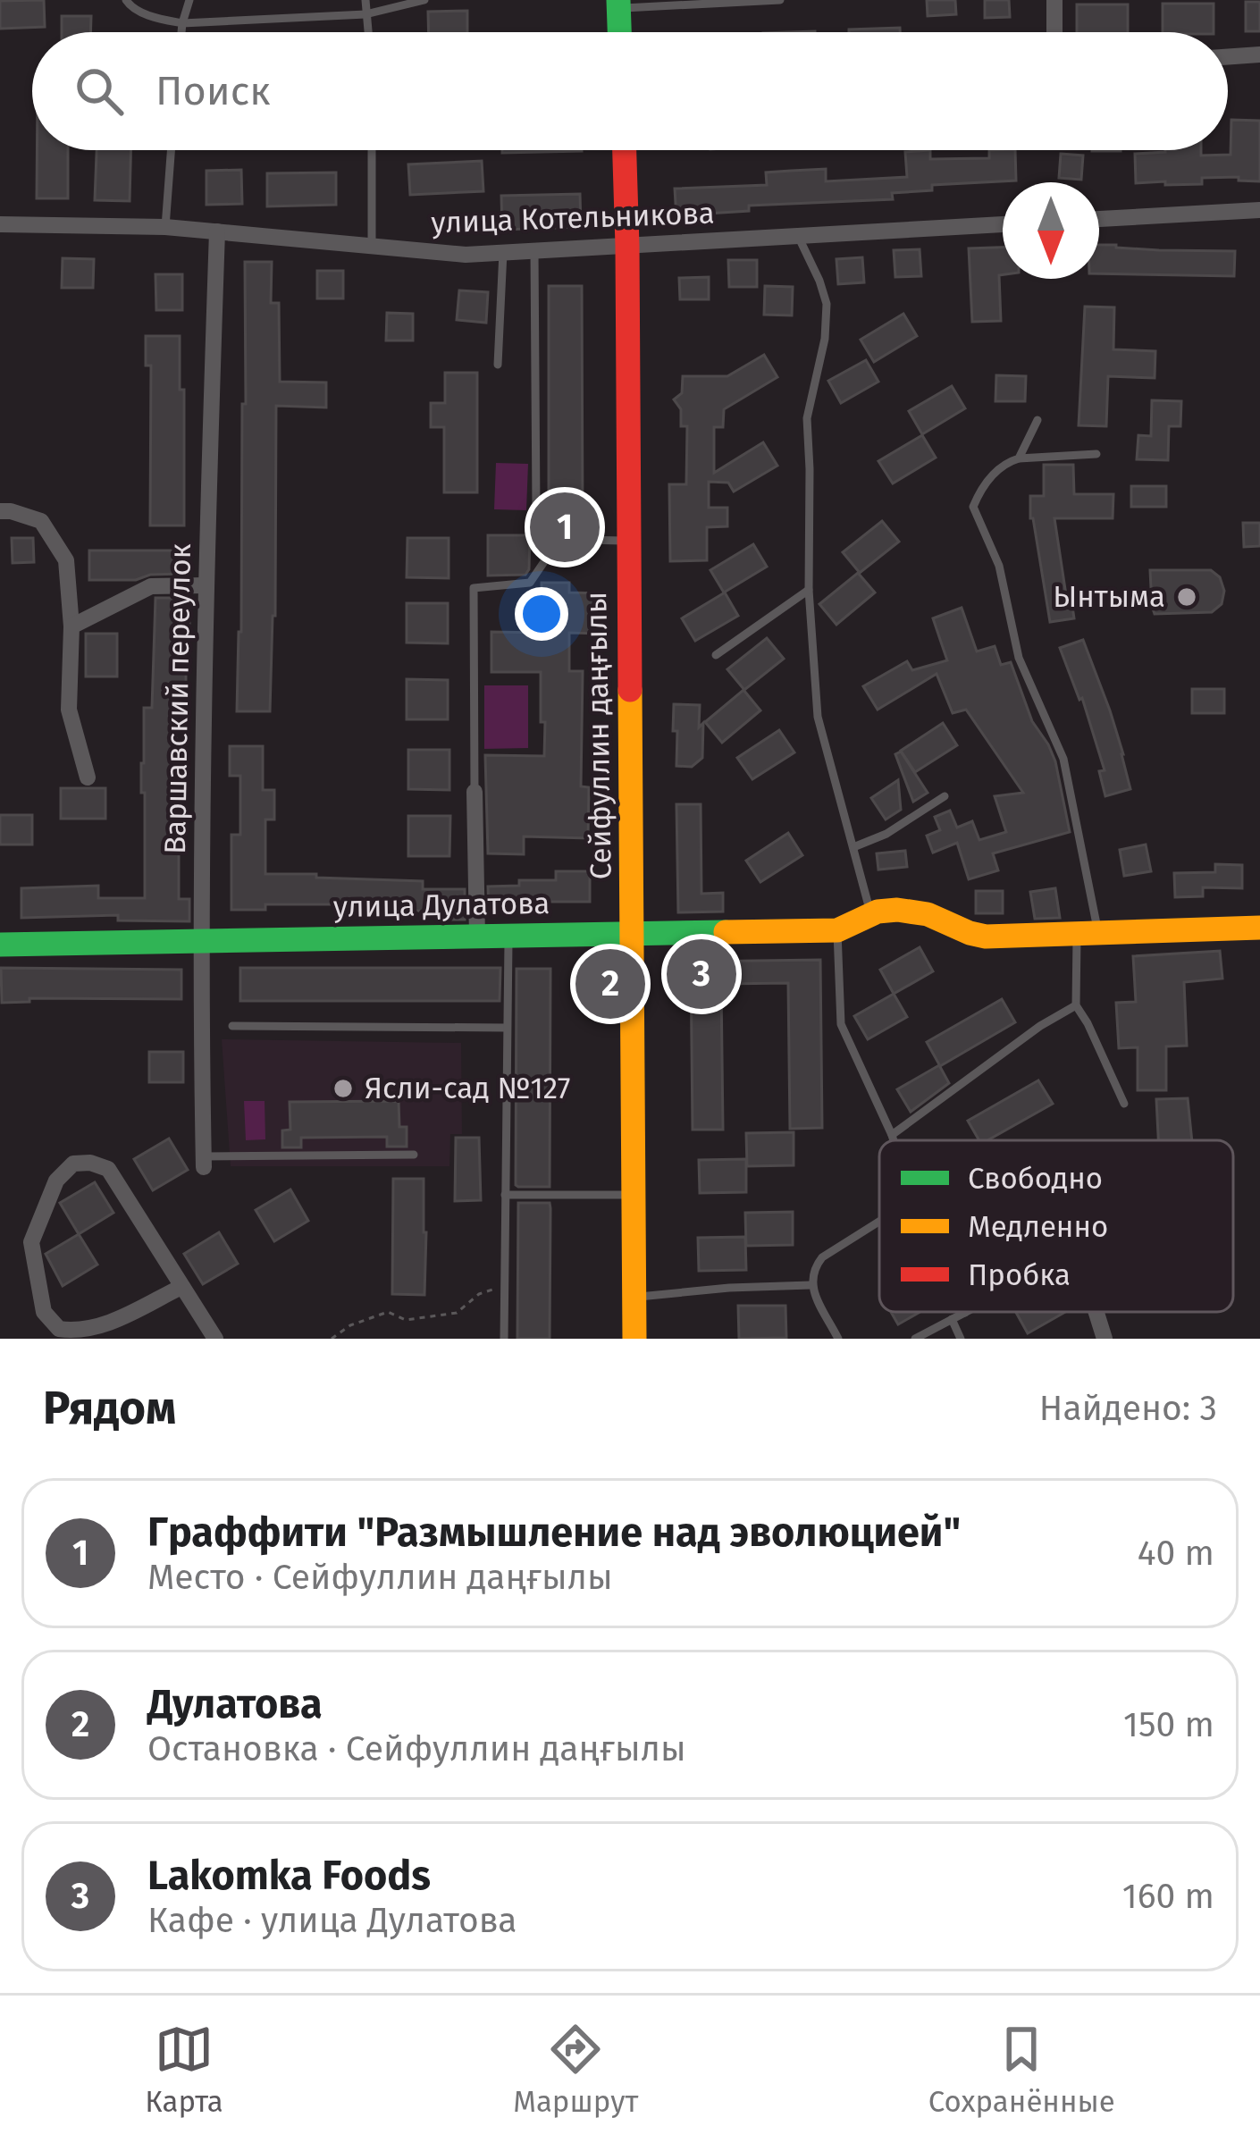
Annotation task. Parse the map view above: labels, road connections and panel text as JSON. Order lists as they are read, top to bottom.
{
  "streets": {
    "main road": ["Сейфуллин даңғылы", "улица Дулатова"],
    "street": ["улица Котельникова", "Варшавский переулок"]
  },
  "crossings": [
    ["улица Котельникова", "Варшавский переулок"],
    ["улица Котельникова", "Сейфуллин даңғылы"],
    ["Варшавский переулок", "улица Дулатова"],
    ["Сейфуллин даңғылы", "улица Дулатова"]
  ],
  "places": ["Ынтыма", "Ясли-сад №127"],
  "legend": ["Свободно", "Медленно", "Пробка"],
  "north": "bottom",
  "page": {
    "search": "Поиск",
    "pins": ["1", "3", "2"],
    "heading": ["Рядом", "Найдено: 3"],
    "list": [
      {
        "mark": "1",
        "name": "Граффити \"Размышление над эволюцией\"",
        "note": "Место · Сейфуллин даңғылы",
        "value": "40 m"
      },
      {
        "mark": "2",
        "name": "Дулатова",
        "note": "Остановка · Сейфуллин даңғылы",
        "value": "150 m"
      },
      {
        "mark": "3",
        "name": "Lakomka Foods",
        "note": "Кафе · улица Дулатова",
        "value": "160 m"
      }
    ],
    "nav": ["Карта", "Маршрут", "Сохранённые"]
  }
}
